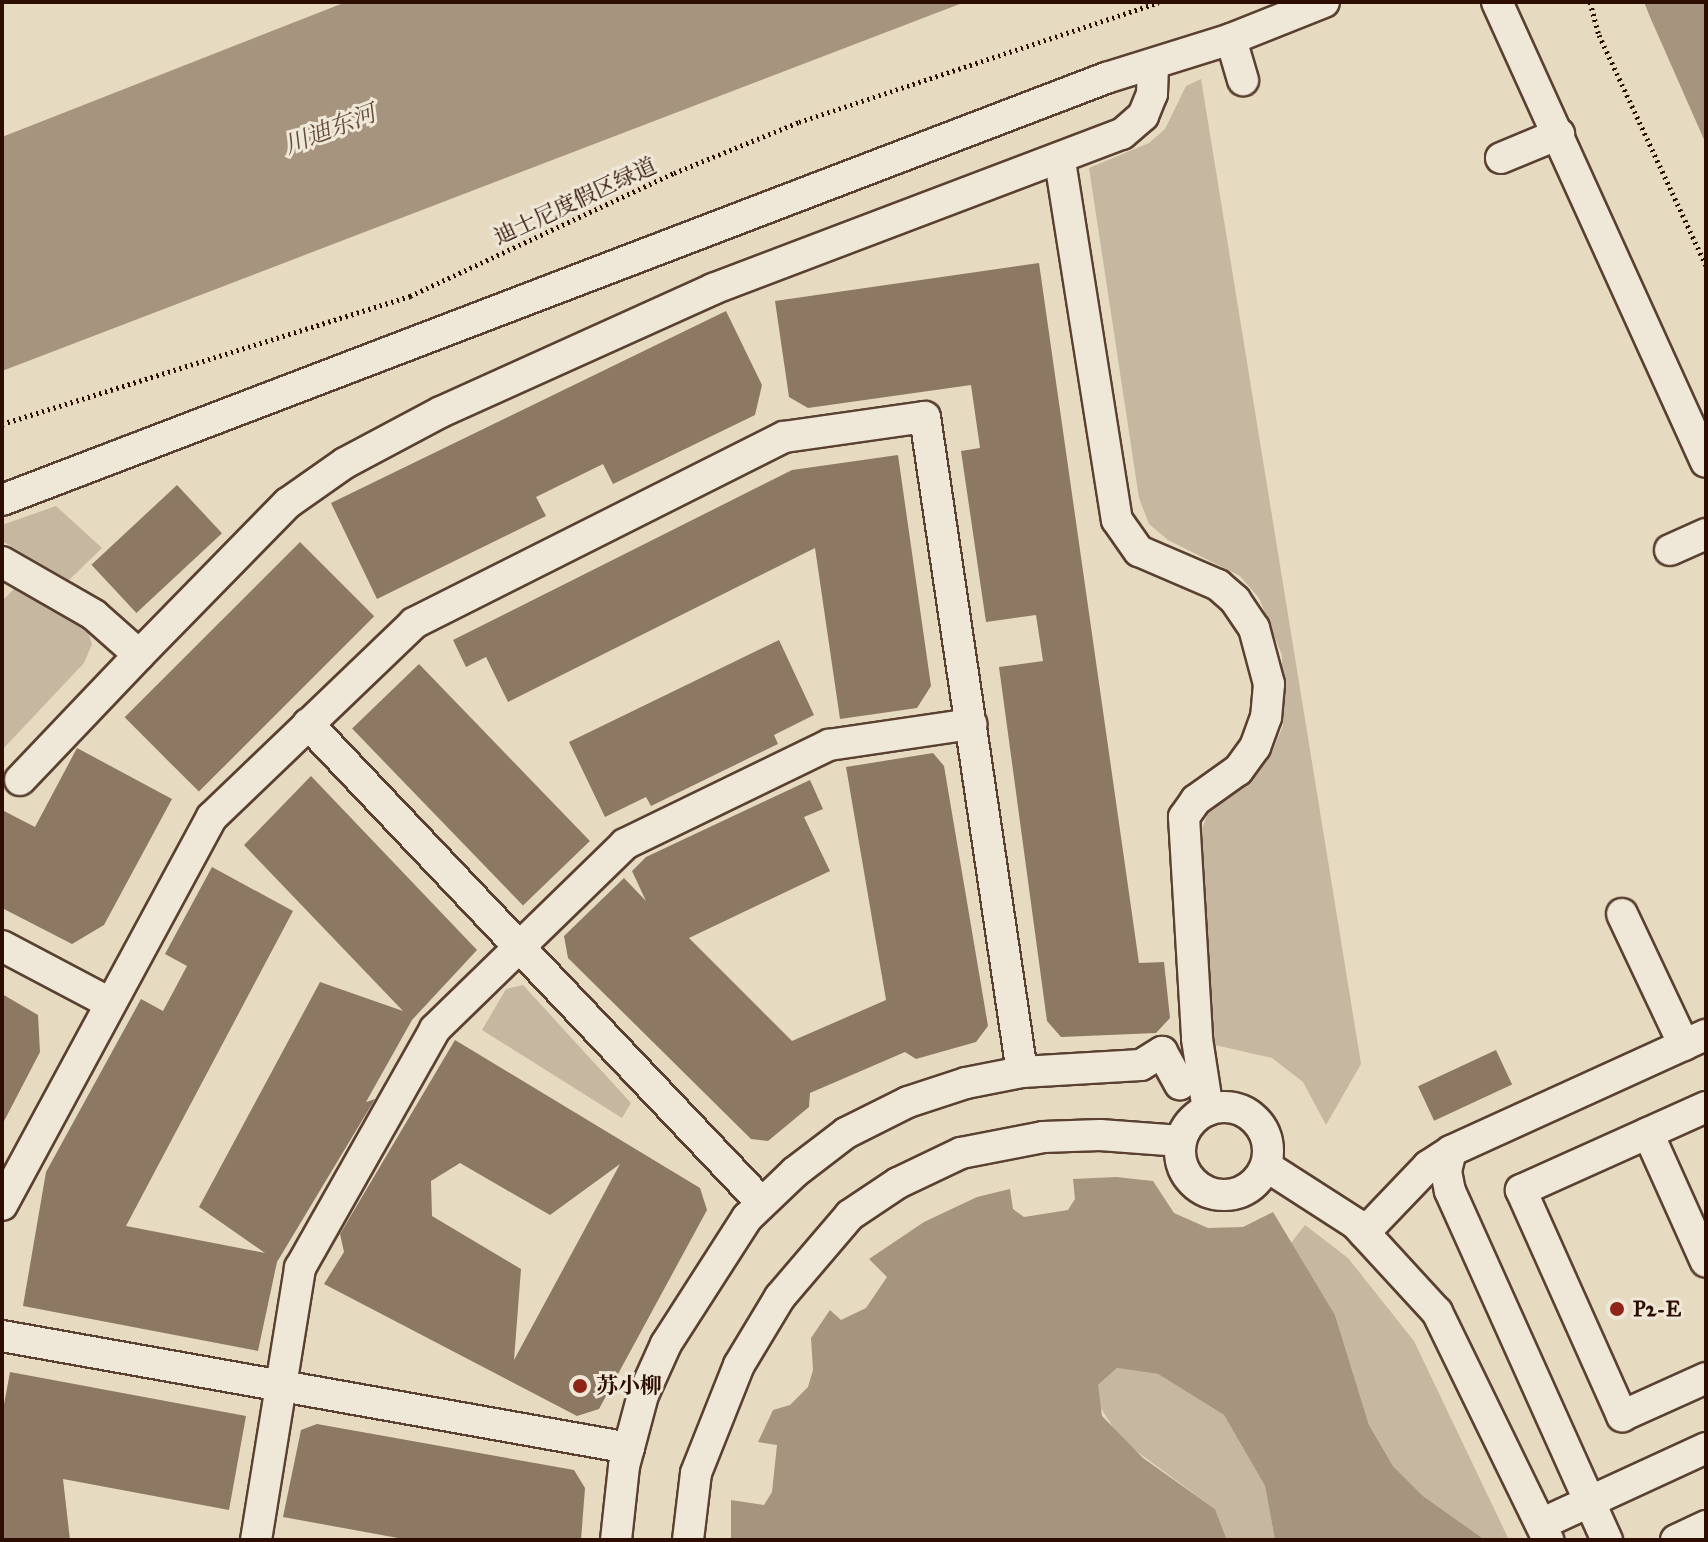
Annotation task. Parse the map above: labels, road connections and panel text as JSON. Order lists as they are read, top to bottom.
{
  "streets": {
    "path": ["迪士尼度假区绿道"]
  },
  "water": ["川迪东河"],
  "places": ["P2-E", "苏小柳"]
}
